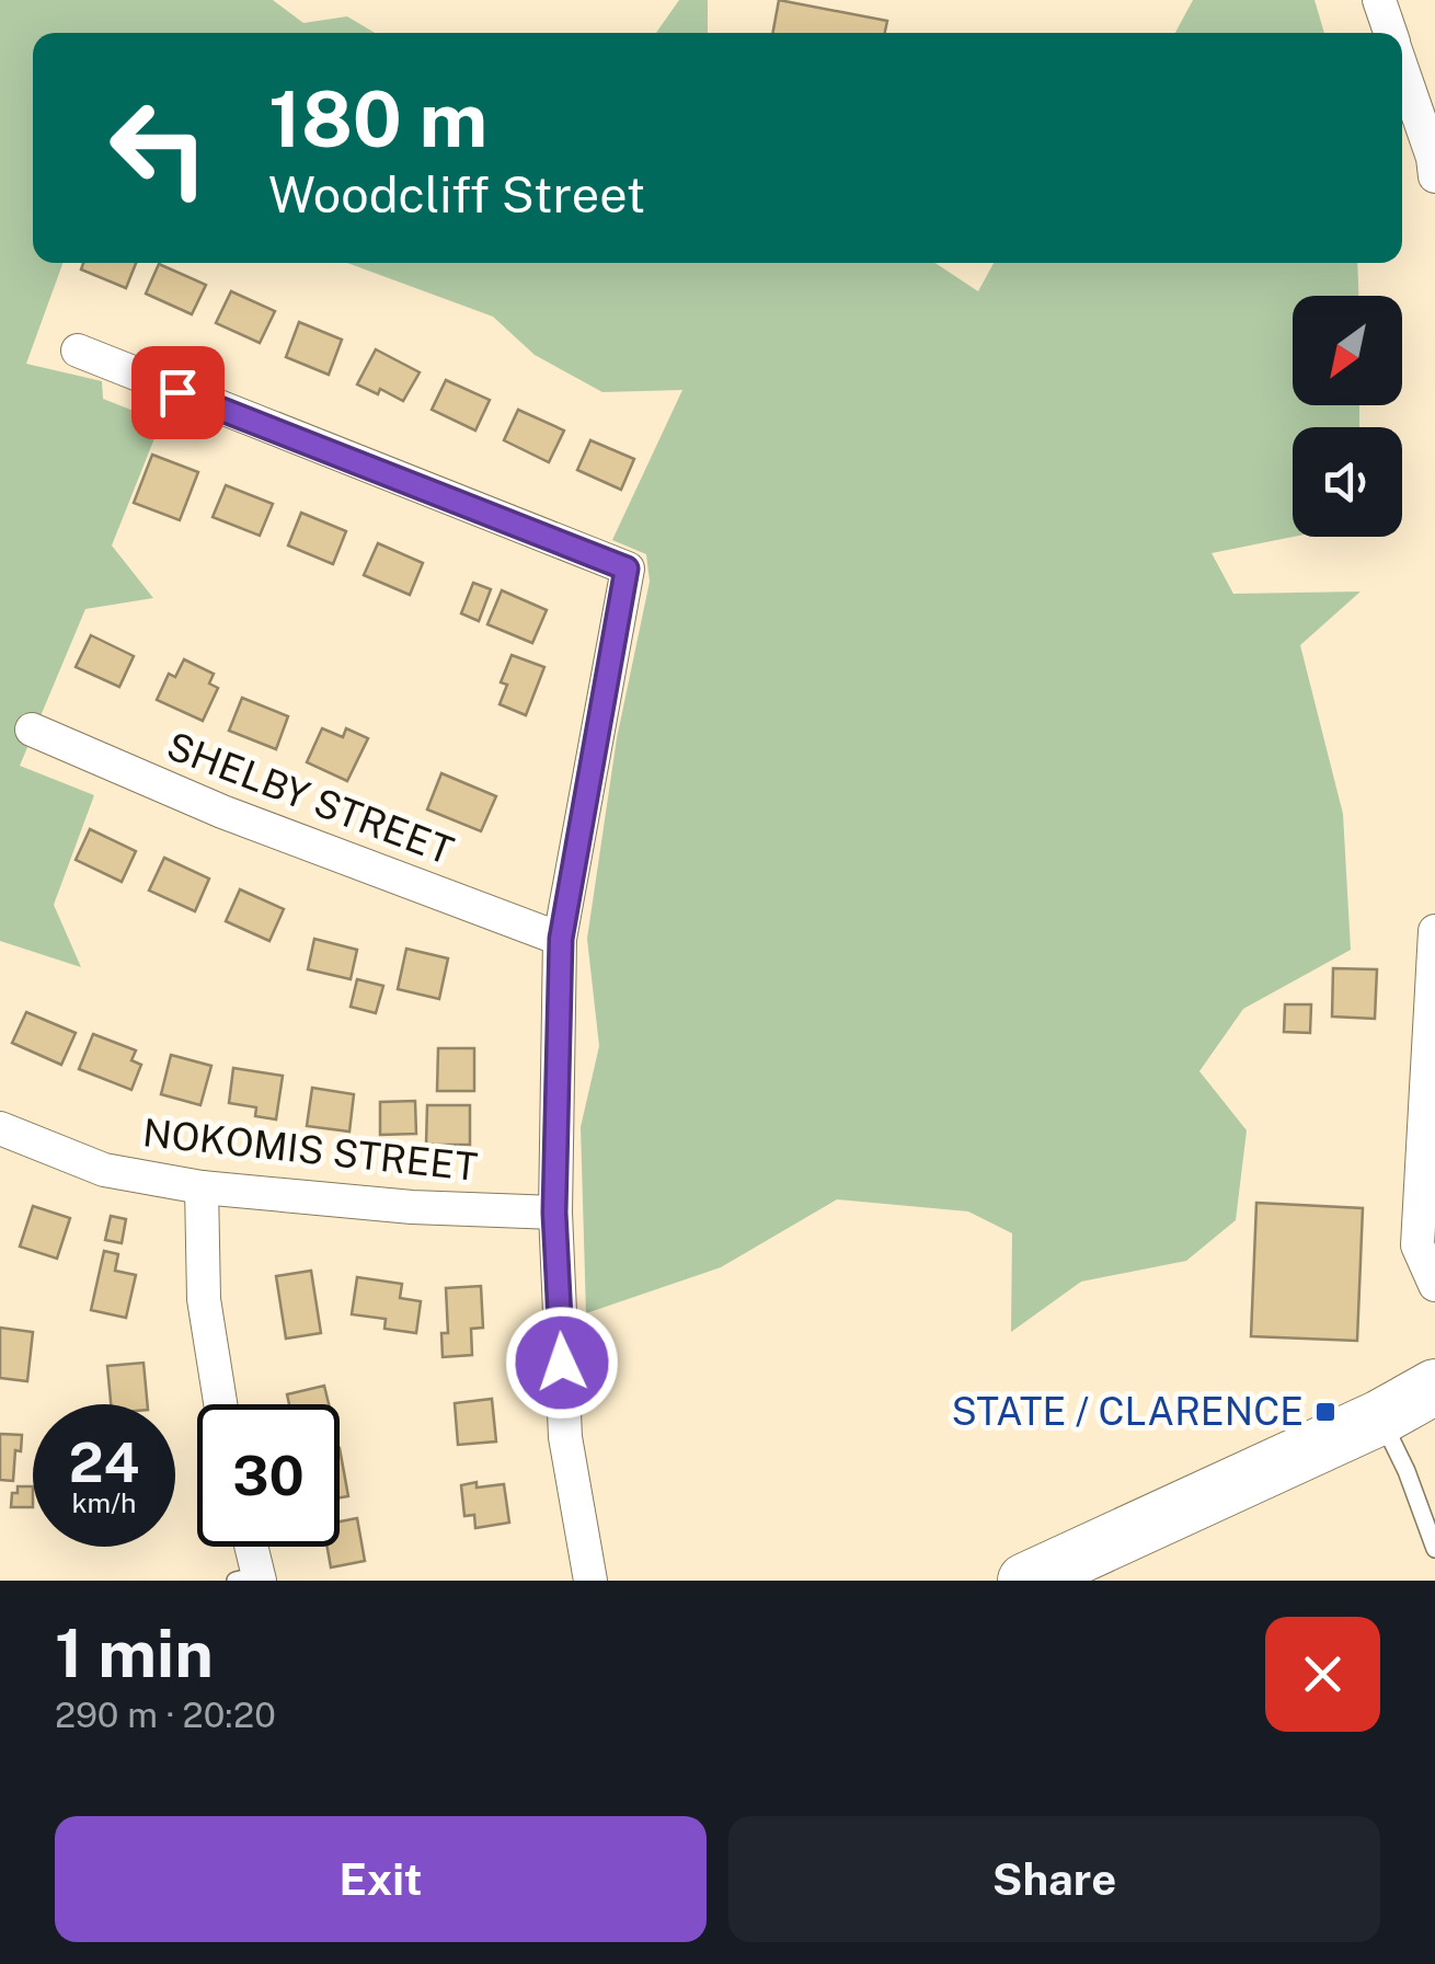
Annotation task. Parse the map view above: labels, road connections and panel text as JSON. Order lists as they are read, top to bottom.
{
  "streets": {
    "street": ["SHELBY STREET", "NOKOMIS STREET"]
  },
  "places": {
    "transit": ["STATE / CLARENCE"]
  },
  "north": "bottom left",
  "page": {
    "turn": ["180 m", "Woodcliff Street"],
    "speed": "24 km/h",
    "limit": "30",
    "heading": ["1 min", "290 m · 20:20"],
    "buttons": ["Exit", "Share"]
  }
}
